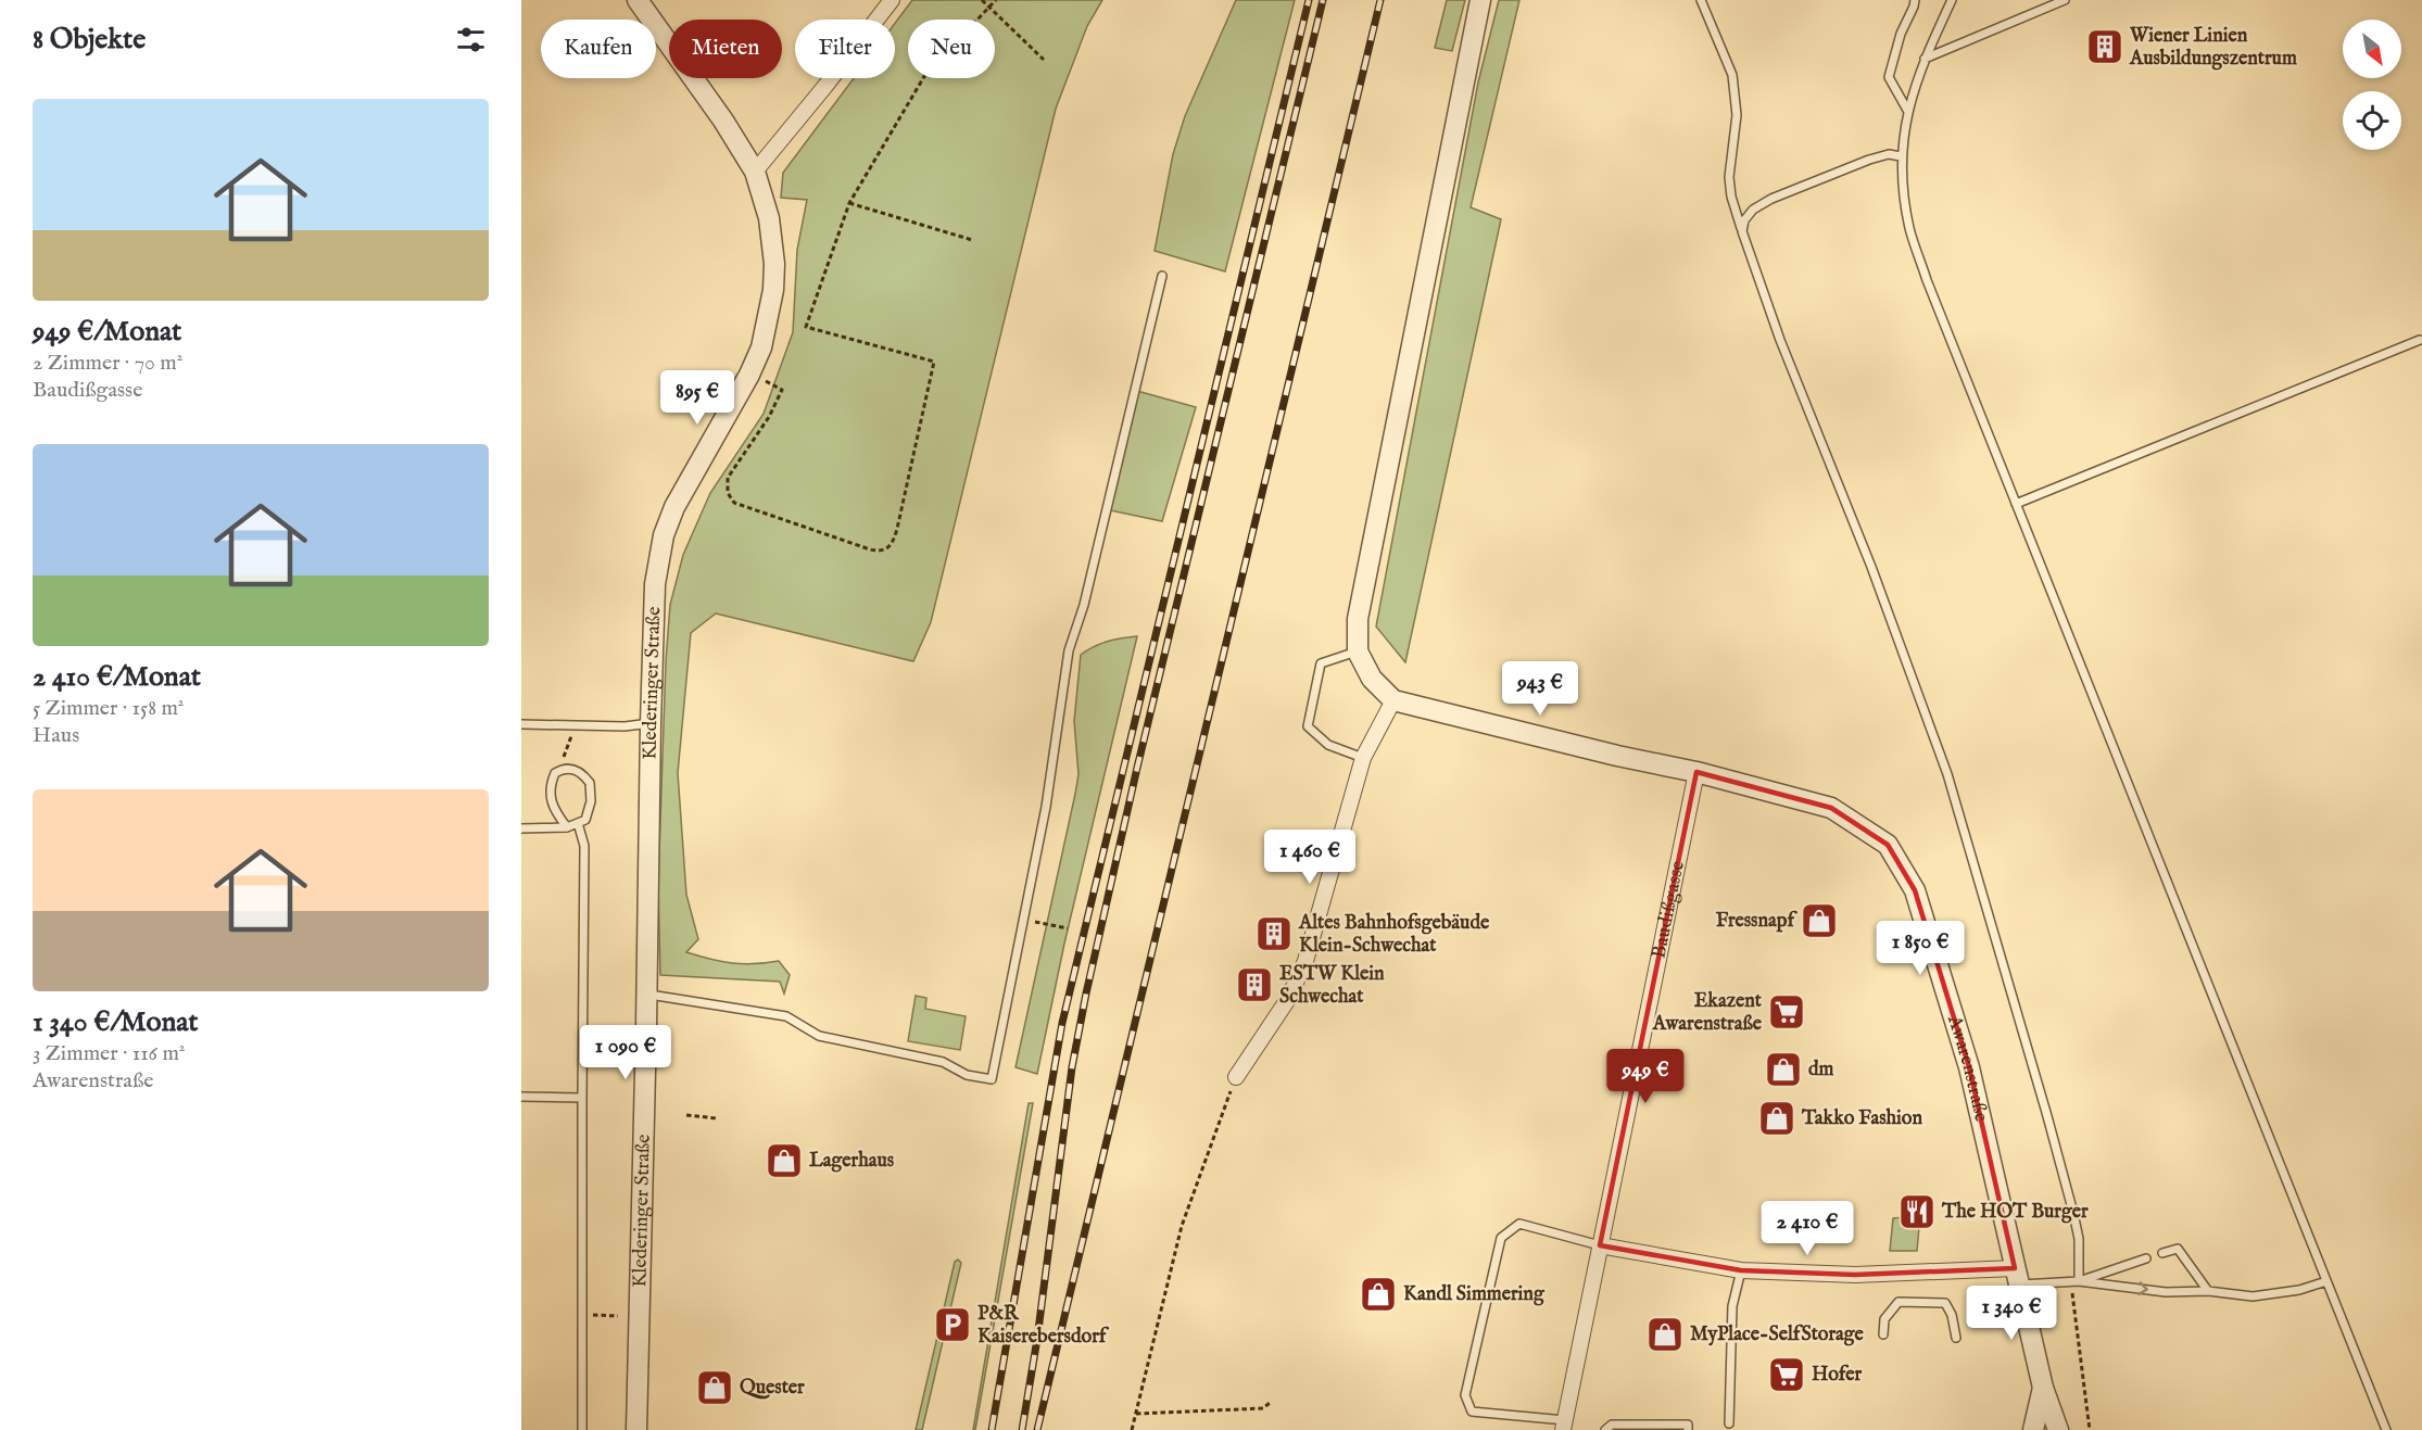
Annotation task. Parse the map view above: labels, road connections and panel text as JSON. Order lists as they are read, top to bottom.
{
  "streets": {
    "street": ["Klederinger Straße", "Baudißgasse", "Awarenstraße"]
  },
  "crossings": [
    ["Baudißgasse", "Awarenstraße"]
  ],
  "places": {
    "building": ["Wiener Linien Ausbildungszentrum", "Altes Bahnhofsgebäude Klein-Schwechat", "ESTW Klein Schwechat"],
    "shop": [
      "Fressnapf",
      "dm",
      "Takko Fashion",
      "Lagerhaus",
      "Kandl Simmering",
      "MyPlace-SelfStorage",
      "Quester"
    ],
    "supermarket": ["Ekazent Awarenstraße", "Hofer"],
    "restaurant": ["The HOT Burger"],
    "parking": ["P&R Kaiserebersdorf"]
  },
  "north": "bottom right",
  "page": {
    "heading": "8 Objekte",
    "chip": [
      "Kaufen",
      "Mieten",
      "Filter",
      "Neu"
    ],
    "list": [
      {
        "name": "949 €/Monat",
        "note": "2 Zimmer · 70 m² · Baudißgasse"
      },
      {
        "name": "2 410 €/Monat",
        "note": "5 Zimmer · 158 m² · Haus"
      },
      {
        "name": "1 340 €/Monat",
        "note": "3 Zimmer · 116 m² · Awarenstraße"
      }
    ],
    "price": [
      "895 €",
      "943 €",
      "1 460 €",
      "1 850 €",
      "1 090 €",
      "949 €",
      "2 410 €",
      "1 340 €"
    ]
  }
}
